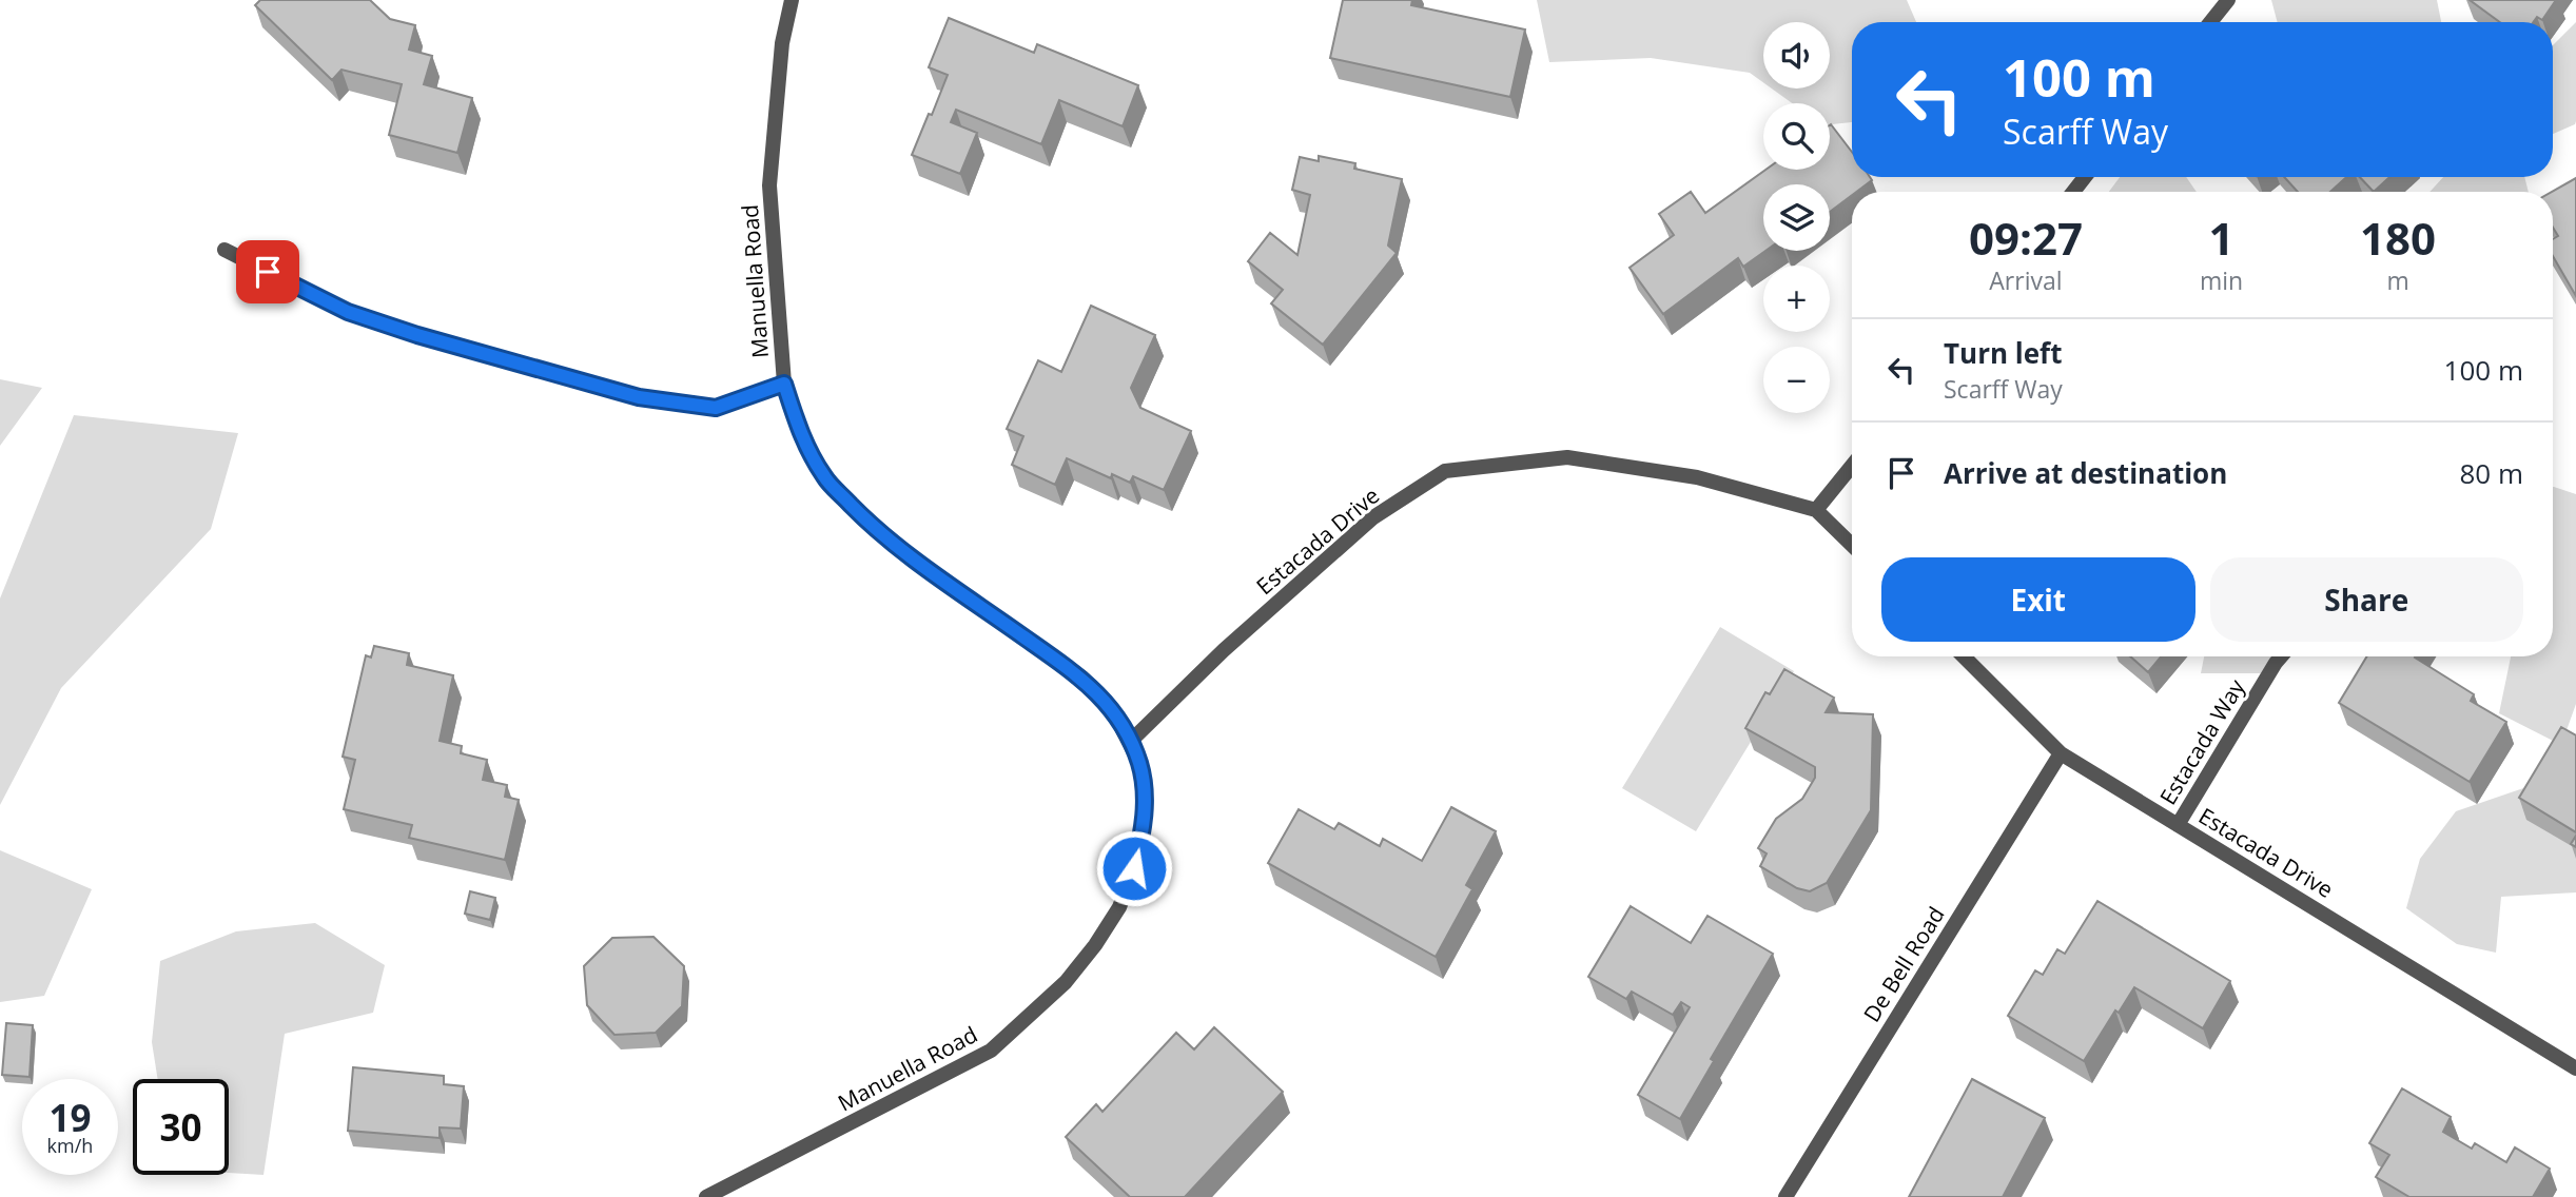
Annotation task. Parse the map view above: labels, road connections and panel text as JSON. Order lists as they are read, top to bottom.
{
  "streets": {
    "street": [
      "Manuella Road",
      "Estacada Drive",
      "Estacada Way",
      "De Bell Road"
    ]
  },
  "crossings": [
    ["Manuella Road", "Estacada Drive"],
    ["Estacada Drive", "Estacada Way"],
    ["Estacada Drive", "De Bell Road"]
  ],
  "page": {
    "map_buttons": ["+", "−"],
    "turn": ["100 m", "Scarff Way"],
    "eta": [
      "09:27",
      "Arrival",
      "1",
      "min",
      "180",
      "m"
    ],
    "list": [
      {
        "name": "Turn left",
        "note": "Scarff Way",
        "value": "100 m"
      },
      {
        "name": "Arrive at destination",
        "value": "80 m"
      }
    ],
    "buttons": ["Exit", "Share"],
    "speed": "19 km/h",
    "limit": "30"
  }
}
